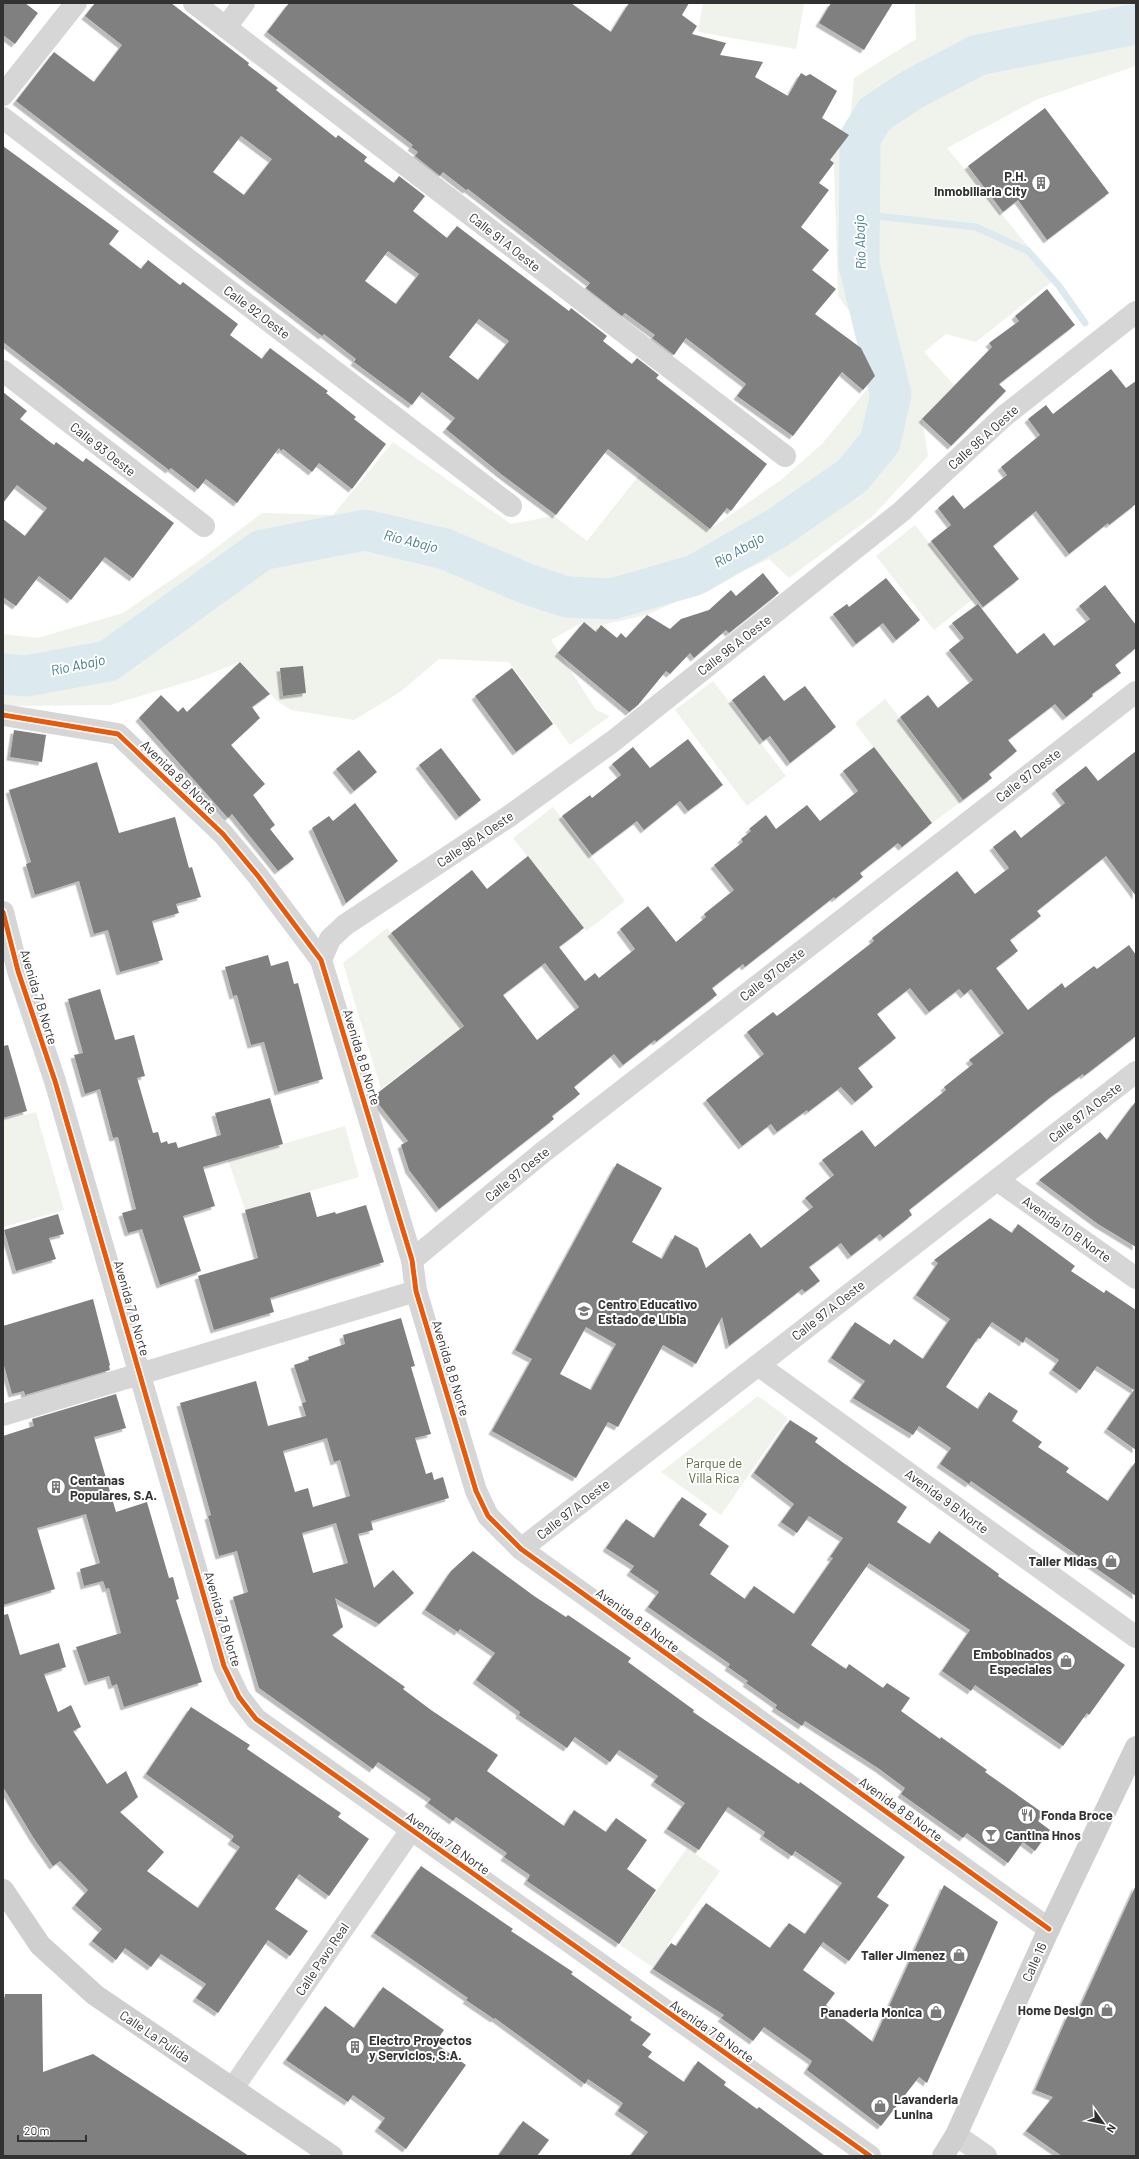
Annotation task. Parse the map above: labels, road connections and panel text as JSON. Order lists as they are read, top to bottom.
{
  "streets": {
    "main road": ["Calle 16", "Calle La Pulida"],
    "street": [
      "Calle 91 A Oeste",
      "Calle 92 Oeste",
      "Calle 96 A Oeste",
      "Calle 93 Oeste",
      "Calle 97 Oeste",
      "Avenida 8 B Norte",
      "Avenida 7 B Norte",
      "Calle 97 A Oeste",
      "Avenida 10 B Norte",
      "Avenida 9 B Norte",
      "Calle Pavo Real"
    ]
  },
  "crossings": [
    ["Calle 96 A Oeste", "Avenida 8 B Norte"],
    ["Calle 97 Oeste", "Avenida 8 B Norte"],
    ["Avenida 8 B Norte", "Calle 97 A Oeste"],
    ["Avenida 8 B Norte", "Calle 16"],
    ["Avenida 7 B Norte", "Calle Pavo Real"],
    ["Calle 97 A Oeste", "Avenida 10 B Norte"],
    ["Calle 97 A Oeste", "Avenida 9 B Norte"],
    ["Calle Pavo Real", "Calle La Pulida"]
  ],
  "water": ["Río Abajo"],
  "parks": ["Parque de Villa Rica"],
  "places": {
    "building": ["P.H. Inmobiliaria City", "Centanas Populares, S.A.", "Electro Proyectos y Servicios, S.A."],
    "school or university": ["Centro Educativo Estado de Libia"],
    "shop": [
      "Taller Midas",
      "Embobinados Especiales",
      "Taller Jimenez",
      "Home Design",
      "Panaderia Monica",
      "Lavanderia Lunina"
    ],
    "restaurant": ["Fonda Broce"],
    "bar": ["Cantina Hnos"]
  },
  "scale_bar": "20 m",
  "north": "bottom right"
}
